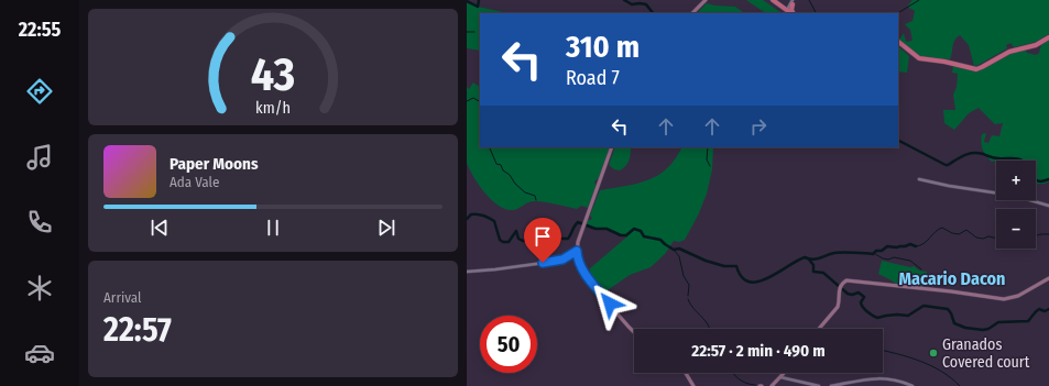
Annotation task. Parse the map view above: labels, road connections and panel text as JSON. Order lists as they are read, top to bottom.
{
  "districts": ["Macario Dacon"],
  "places": ["Granados Covered court"],
  "page": {
    "tabs": "22:55",
    "turn": ["310 m", "Road 7"],
    "song": ["Paper Moons", "Ada Vale"],
    "map_buttons": ["+", "−"],
    "tile": ["Arrival", "22:57"],
    "limit": "50",
    "trip": "22:57 · 2 min · 490 m",
    "gauge": ["43", "km/h"]
  }
}
